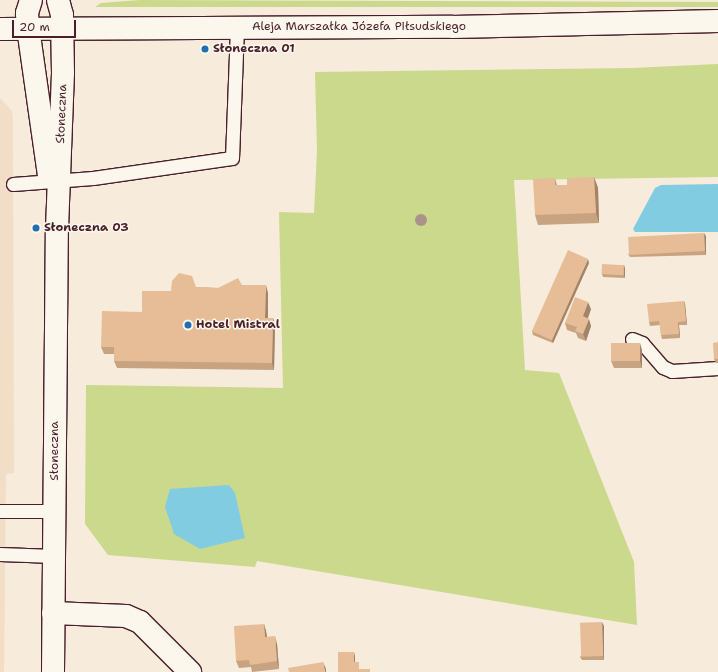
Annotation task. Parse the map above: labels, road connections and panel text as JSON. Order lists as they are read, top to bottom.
{
  "streets": {
    "street": ["Aleja Marszałka Józefa Piłsudskiego", "Słoneczna"]
  },
  "crossings": [
    ["Aleja Marszałka Józefa Piłsudskiego", "Słoneczna"]
  ],
  "places": ["Słoneczna 01", "Słoneczna 03", "Hotel Mistral"],
  "scale_bar": "20 m"
}
